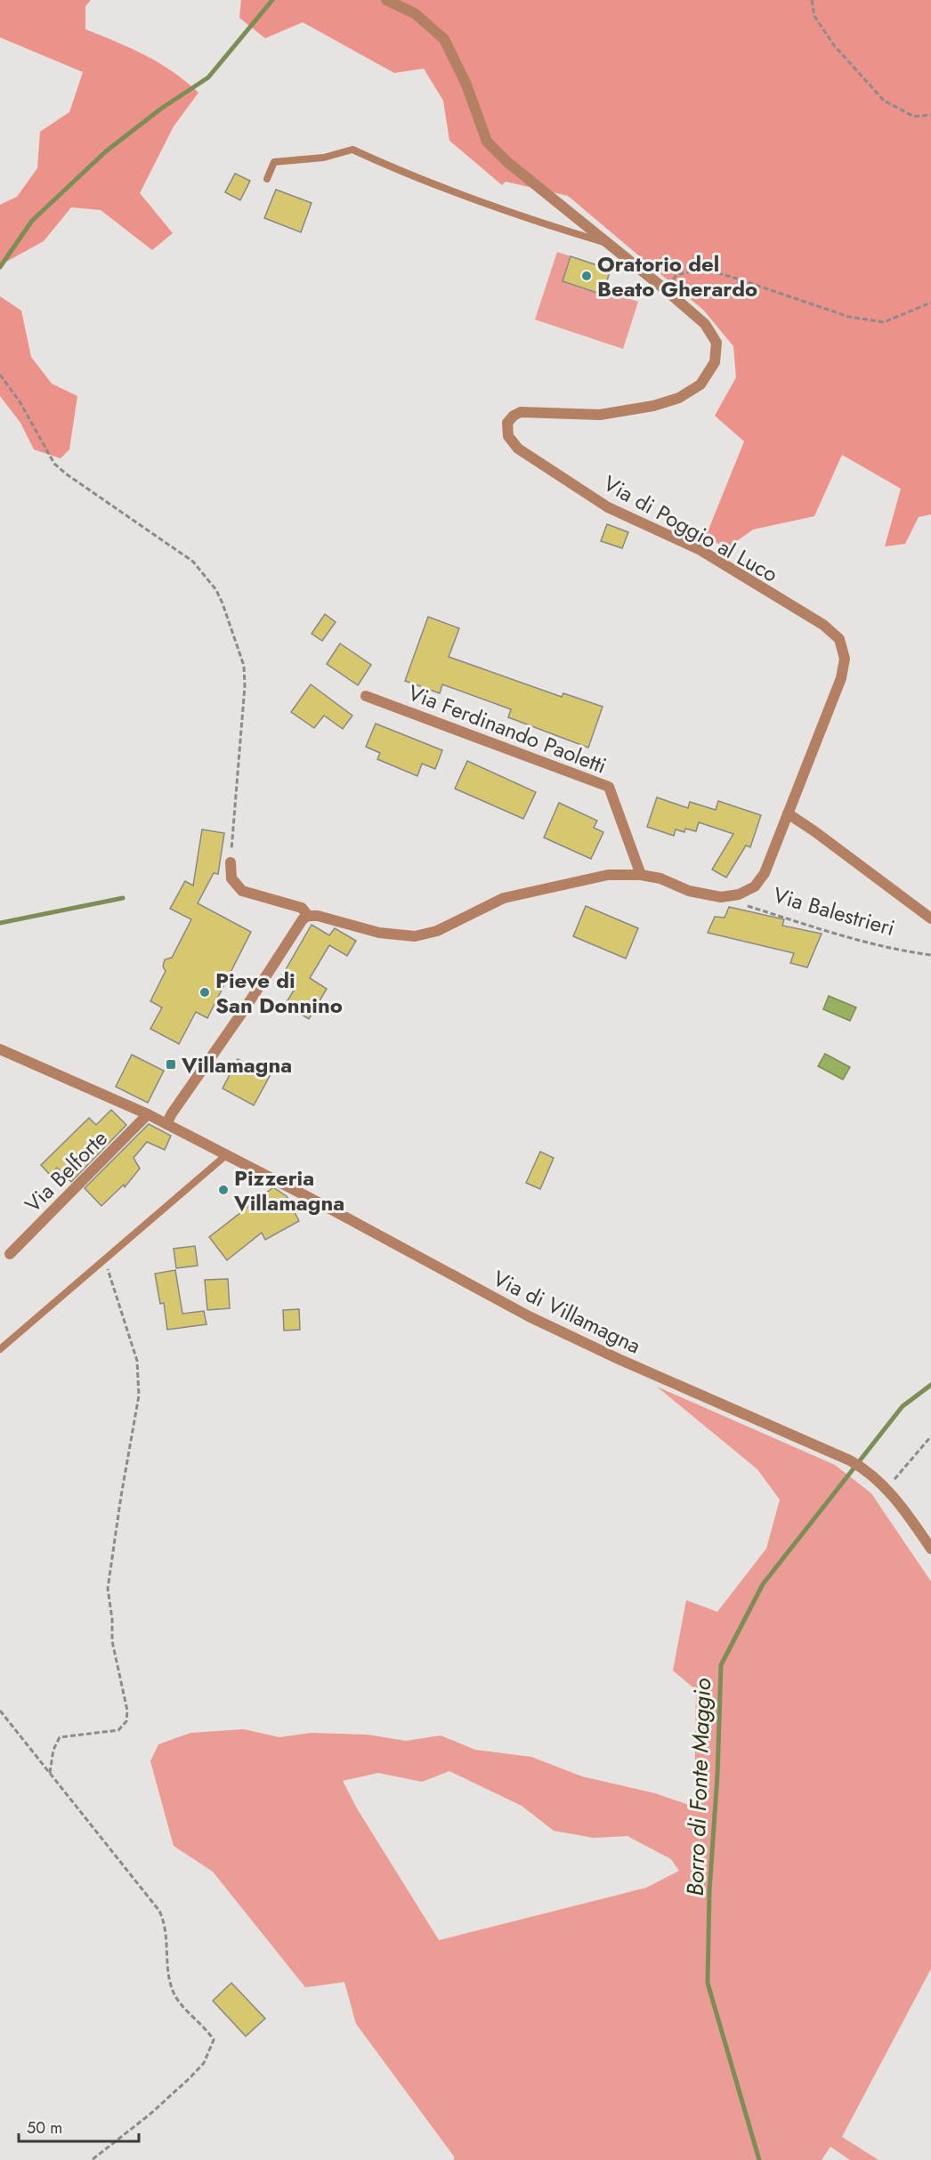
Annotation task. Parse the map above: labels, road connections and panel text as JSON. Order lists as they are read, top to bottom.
{
  "streets": {
    "street": [
      "Via di Poggio al Luco",
      "Via Ferdinando Paoletti",
      "Via Balestrieri",
      "Via Belforte",
      "Via di Villamagna"
    ]
  },
  "crossings": [
    ["Via di Poggio al Luco", "Via Ferdinando Paoletti"],
    ["Via di Poggio al Luco", "Via Balestrieri"],
    ["Via Belforte", "Via di Villamagna"]
  ],
  "water": ["Borro di Fonte Maggio"],
  "places": {
    "other": ["Oratorio del Beato Gherardo", "Pieve di San Donnino", "Pizzeria Villamagna"],
    "transit": ["Villamagna"]
  },
  "scale_bar": "50 m"
}
